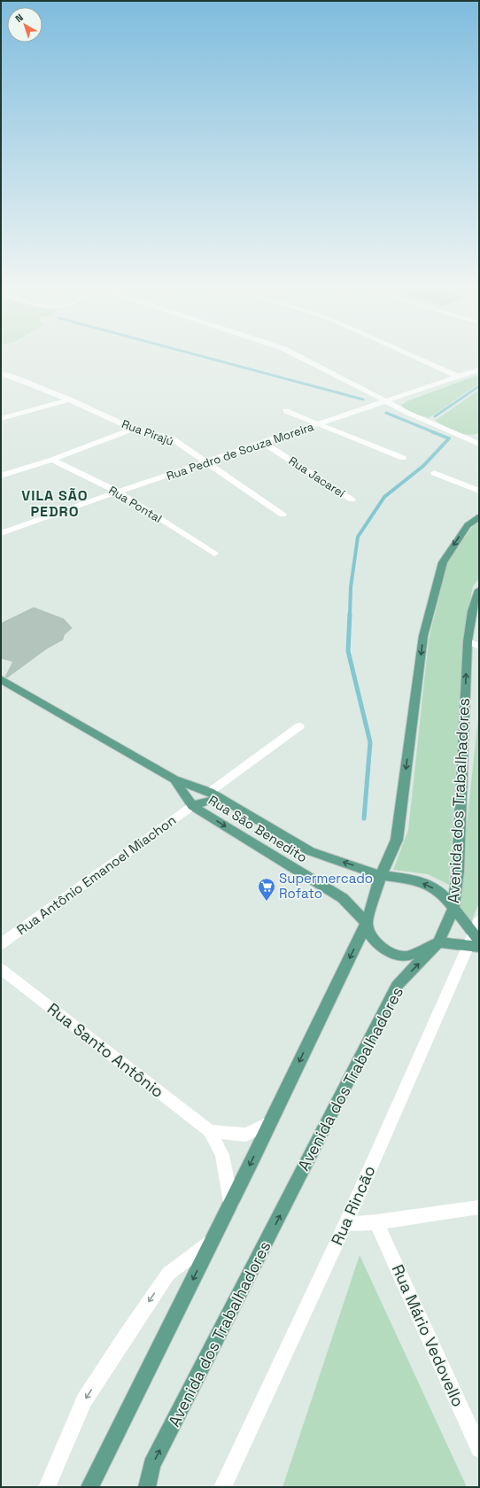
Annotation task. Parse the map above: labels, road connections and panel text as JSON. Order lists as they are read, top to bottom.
{
  "streets": {
    "main road": ["Avenida dos Trabalhadores", "Rua São Benedito"],
    "street": [
      "Rua Pirajú",
      "Rua Pedro de Souza Moreira",
      "Rua Jacareí",
      "Rua Pontal",
      "Rua Antônio Emanoel Miachon",
      "Rua Santo Antônio",
      "Rua Rincão",
      "Rua Mário Vedovello"
    ]
  },
  "crossings": [
    ["Rua Pirajú", "Rua Pedro de Souza Moreira"],
    ["Rua Pedro de Souza Moreira", "Rua Jacareí"],
    ["Rua Pedro de Souza Moreira", "Rua Pontal"],
    ["Avenida dos Trabalhadores", "Rua São Benedito"],
    ["Rua São Benedito", "Rua Antônio Emanoel Miachon"]
  ],
  "districts": ["VILA SÃO PEDRO"],
  "places": {
    "supermarket": ["Supermercado Rofato"]
  },
  "north": "top left"
}
